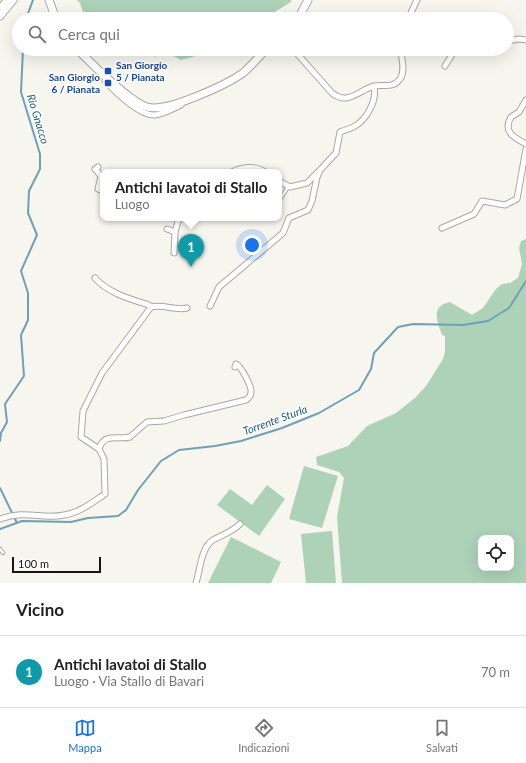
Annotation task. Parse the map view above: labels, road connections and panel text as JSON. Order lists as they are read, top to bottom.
{
  "water": ["Rio Gnacco", "Torrente Sturla"],
  "places": {
    "transit": ["San Giorgio 5 / Pianata", "San Giorgio 6 / Pianata"]
  },
  "scale_bar": "100 m",
  "page": {
    "search": "Cerca qui",
    "popup": ["Antichi lavatoi di Stallo", "Luogo"],
    "pins": "1",
    "scale": "100 m",
    "heading": "Vicino",
    "list": [
      {
        "mark": "1",
        "name": "Antichi lavatoi di Stallo",
        "note": "Luogo · Via Stallo di Bavari",
        "value": "70 m"
      }
    ],
    "nav": ["Mappa", "Indicazioni", "Salvati"]
  }
}
